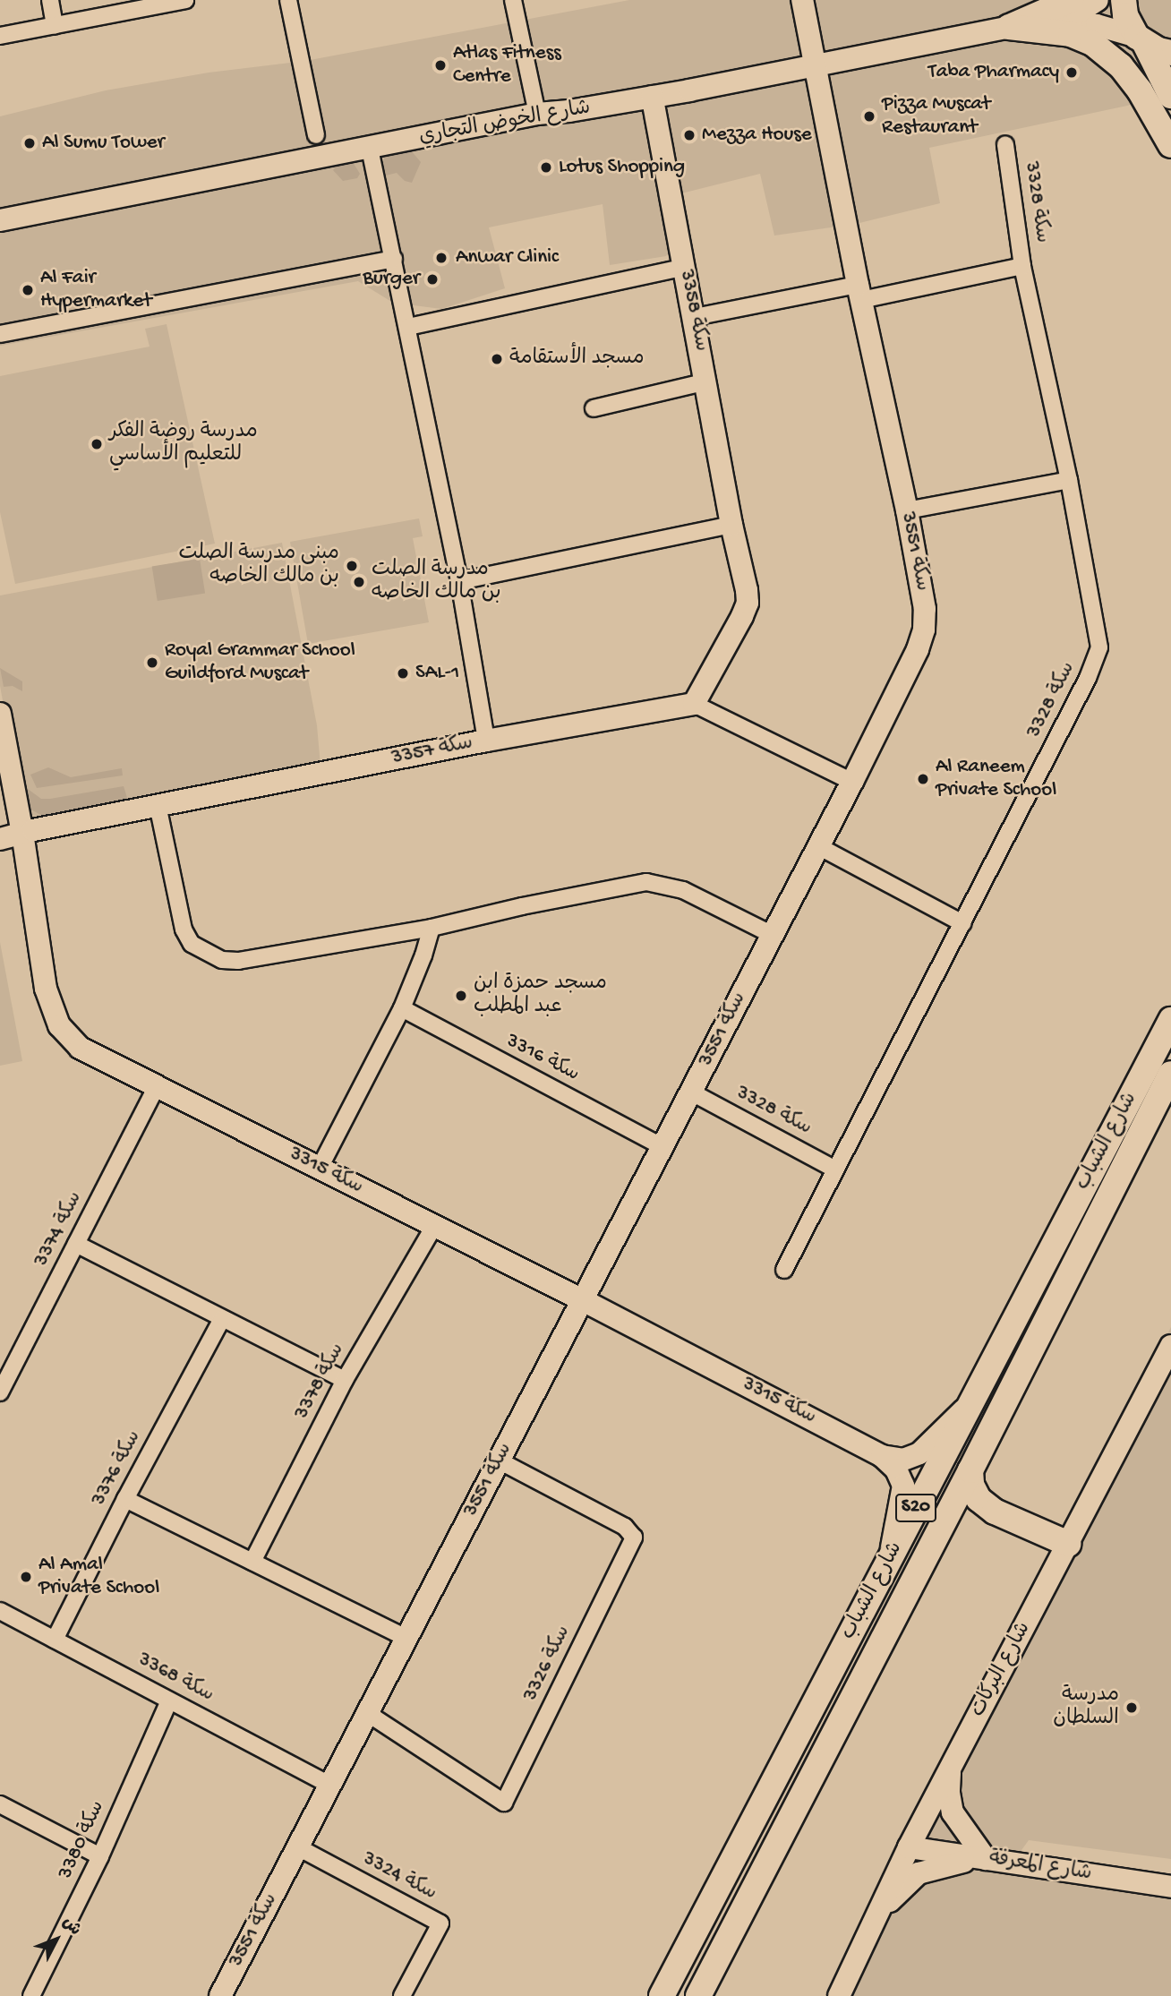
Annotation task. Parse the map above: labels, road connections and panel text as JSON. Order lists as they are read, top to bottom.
{
  "streets": {
    "main road": ["شارع الشباب", "S20"],
    "street": [
      "شارع الخوض التجاري",
      "سكة 3328",
      "سكة 3358",
      "سكة 3551",
      "سكة 3357",
      "سكة 3316",
      "سكة 3315",
      "سكة 3374",
      "سكة 3378",
      "سكة 3376",
      "سكة 3326",
      "شارع البركات",
      "سكة 3368",
      "سكة 3380",
      "شارع المعرفة",
      "سكة 3324"
    ]
  },
  "crossings": [
    ["شارع الخوض التجاري", "سكة 3358"],
    ["شارع الخوض التجاري", "سكة 3551"],
    ["سكة 3328", "سكة 3358"],
    ["سكة 3328", "سكة 3551"],
    ["سكة 3358", "سكة 3357"],
    ["سكة 3551", "سكة 3316"],
    ["سكة 3551", "سكة 3315"],
    ["سكة 3551", "سكة 3326"],
    ["سكة 3551", "سكة 3368"],
    ["سكة 3551", "سكة 3324"],
    ["سكة 3357", "سكة 3315"],
    ["سكة 3315", "سكة 3374"],
    ["سكة 3315", "سكة 3378"],
    ["سكة 3376", "سكة 3368"],
    ["شارع البركات", "شارع المعرفة"],
    ["سكة 3368", "سكة 3380"]
  ],
  "places": [
    "Atlas Fitness Centre",
    "Taba Pharmacy",
    "Pizza Muscat Restaurant",
    "Mezza House",
    "Al Sumu Tower",
    "Lotus Shopping",
    "Anwar Clinic",
    "Burger",
    "Al Fair Hypermarket",
    "مسجد الأستقامة",
    "مدرسة روضة الفكر للتعليم الأساسي",
    "مبنى مدرسة الصلت بن مالك الخاصه",
    "مدرسة الصلت بن مالك الخاصه",
    "Royal Grammar School Guildford Muscat",
    "SAL-1",
    "Al Raneem Private School",
    "مسجد حمزة ابن عبد المطلب",
    "Al Amal Private School",
    "مدرسة السلطان"
  ],
  "north": "top right"
}
